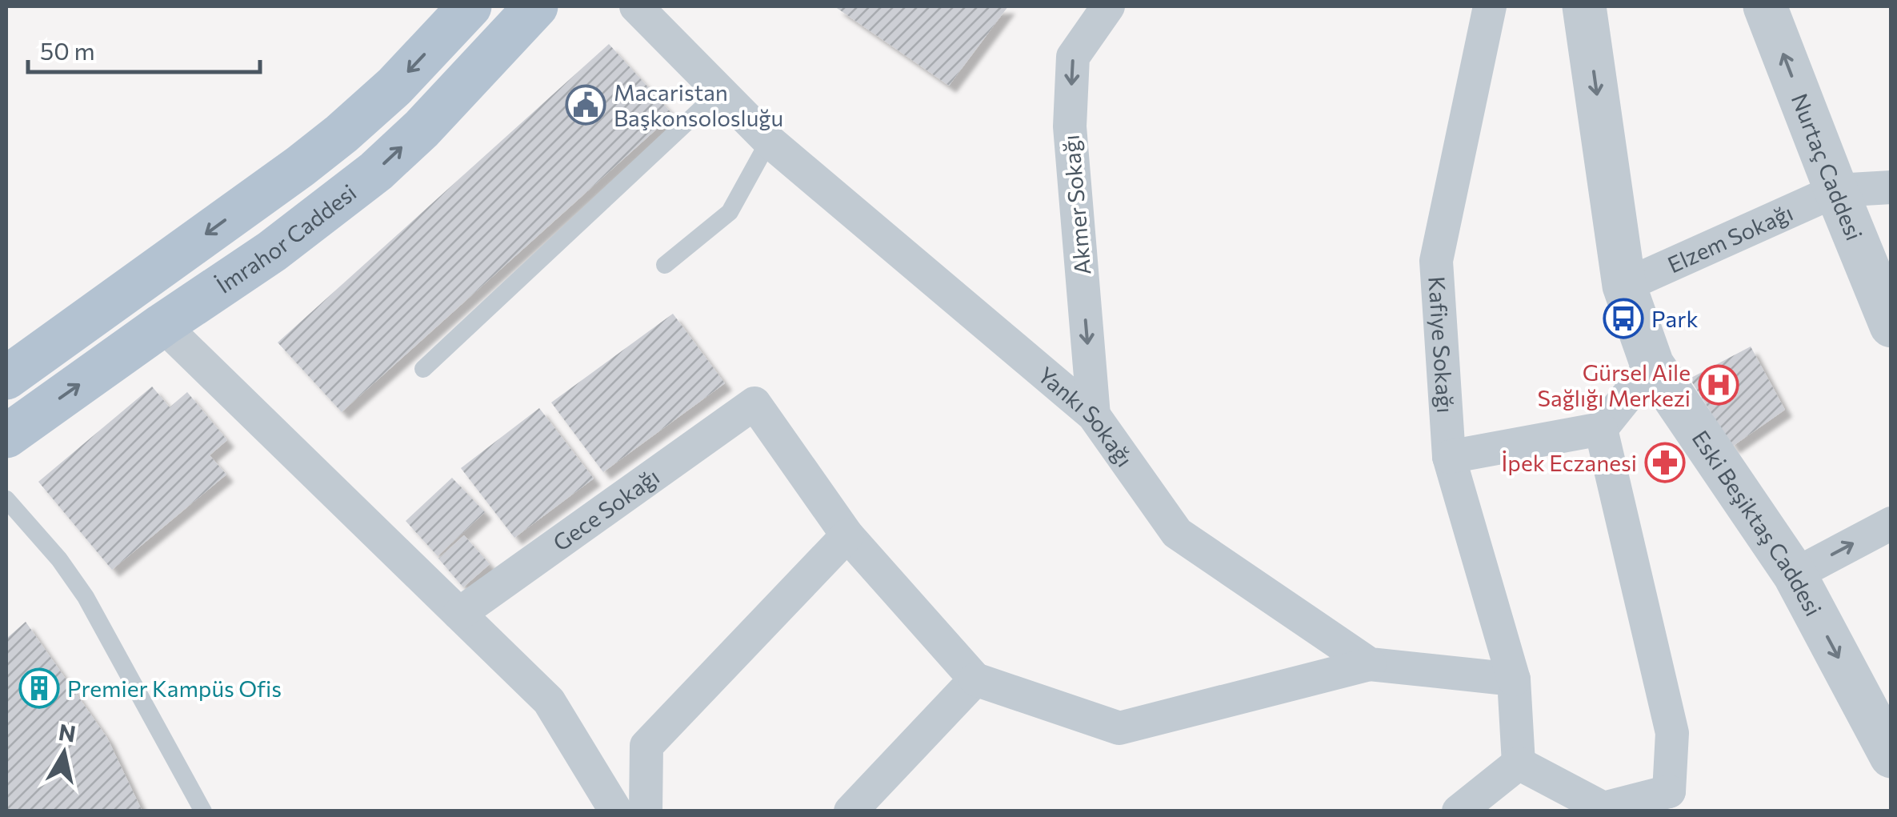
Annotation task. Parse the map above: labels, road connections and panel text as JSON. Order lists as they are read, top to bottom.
{
  "streets": {
    "main road": ["İmrahor Caddesi"],
    "street": [
      "Nurtaç Caddesi",
      "Akmer Sokağı",
      "Elzem Sokağı",
      "Kafiye Sokağı",
      "Yankı Sokağı",
      "Gece Sokağı",
      "Eski Beşiktaş Caddesi"
    ]
  },
  "crossings": [
    ["Nurtaç Caddesi", "Elzem Sokağı"],
    ["Akmer Sokağı", "Yankı Sokağı"],
    ["Elzem Sokağı", "Eski Beşiktaş Caddesi"],
    ["Kafiye Sokağı", "Yankı Sokağı"]
  ],
  "one_way": ["Nurtaç Caddesi", "Akmer Sokağı"],
  "places": {
    "public building": ["Macaristan Başkonsolosluğu"],
    "bus stop": ["Park"],
    "hospital": ["Gürsel Aile Sağlığı Merkezi"],
    "pharmacy": ["İpek Eczanesi"],
    "building": ["Premier Kampüs Ofis"]
  },
  "scale_bar": "50 m",
  "north": "top"
}
